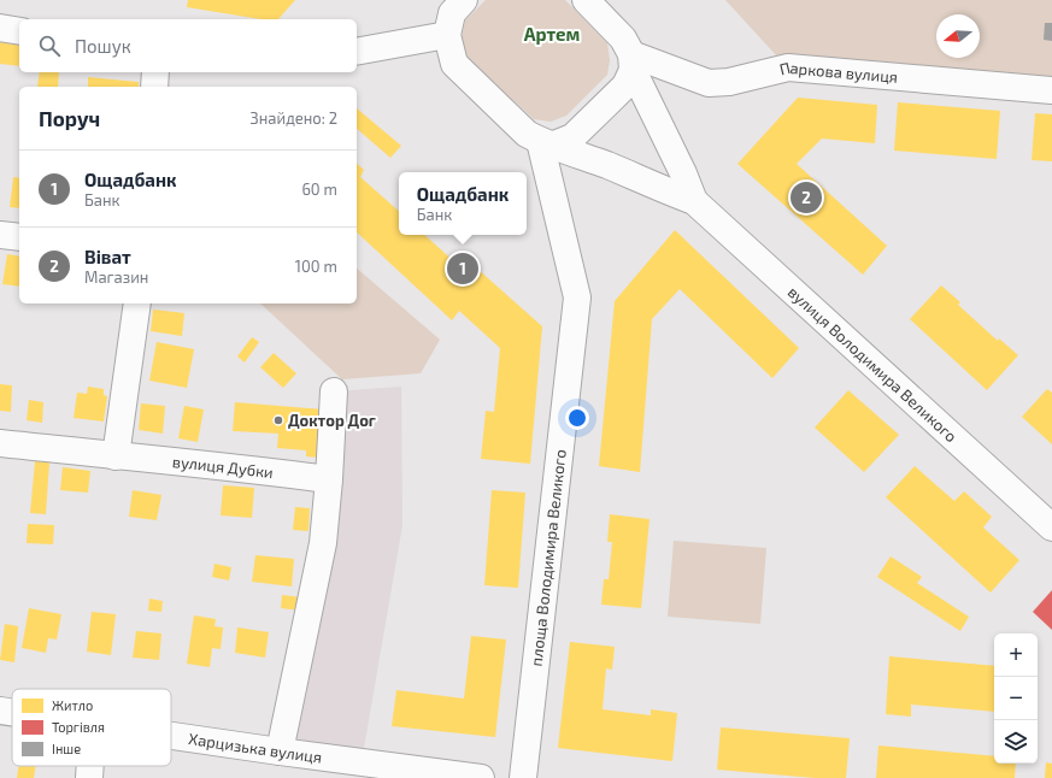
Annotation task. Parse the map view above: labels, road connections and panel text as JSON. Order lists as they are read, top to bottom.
{
  "streets": {
    "street": [
      "Паркова вулиця",
      "вулиця Володимира Великого",
      "вулиця Дубки",
      "площа Володимира Великого",
      "Харцизька вулиця"
    ]
  },
  "districts": ["Артем"],
  "places": ["Доктор Дог"],
  "legend": ["Житло", "Торгівля", "Інше"],
  "north": "left",
  "page": {
    "search": "Пошук",
    "heading": ["Поруч", "Знайдено: 2"],
    "list": [
      {
        "mark": "1",
        "name": "Ощадбанк",
        "note": "Банк",
        "value": "60 m"
      },
      {
        "mark": "2",
        "name": "Віват",
        "note": "Магазин",
        "value": "100 m"
      }
    ],
    "popup": ["Ощадбанк", "Банк"],
    "pins": ["2", "1"],
    "map_buttons": ["+", "−"]
  }
}
